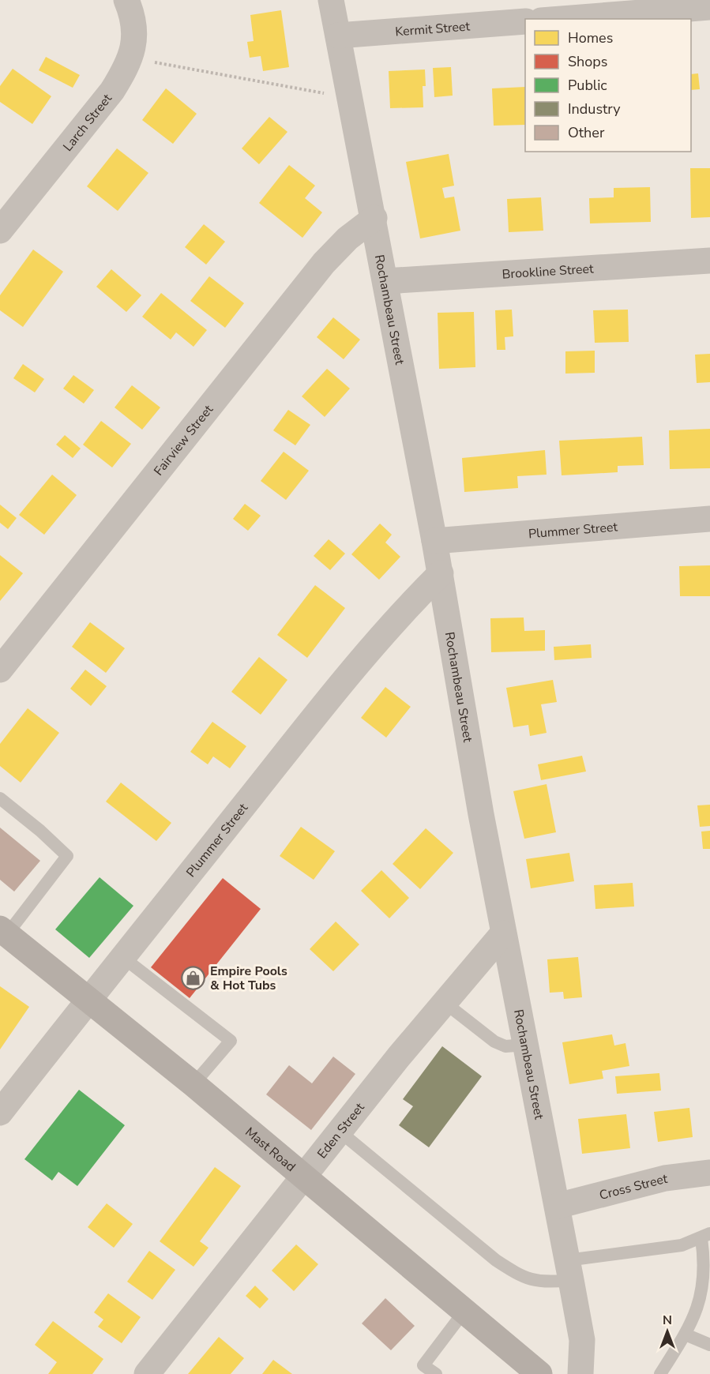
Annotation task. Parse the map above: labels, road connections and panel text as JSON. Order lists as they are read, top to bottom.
{
  "streets": {
    "main road": ["Mast Road"],
    "street": [
      "Kermit Street",
      "Larch Street",
      "Brookline Street",
      "Rochambeau Street",
      "Fairview Street",
      "Plummer Street",
      "Eden Street",
      "Cross Street"
    ]
  },
  "crossings": [
    ["Kermit Street", "Rochambeau Street"],
    ["Brookline Street", "Rochambeau Street"],
    ["Rochambeau Street", "Fairview Street"],
    ["Rochambeau Street", "Plummer Street"],
    ["Rochambeau Street", "Eden Street"],
    ["Rochambeau Street", "Cross Street"],
    ["Plummer Street", "Mast Road"],
    ["Eden Street", "Mast Road"]
  ],
  "places": {
    "shop": ["Empire Pools & Hot Tubs"]
  },
  "legend": [
    "Homes",
    "Shops",
    "Public",
    "Industry",
    "Other"
  ],
  "north": "top"
}
